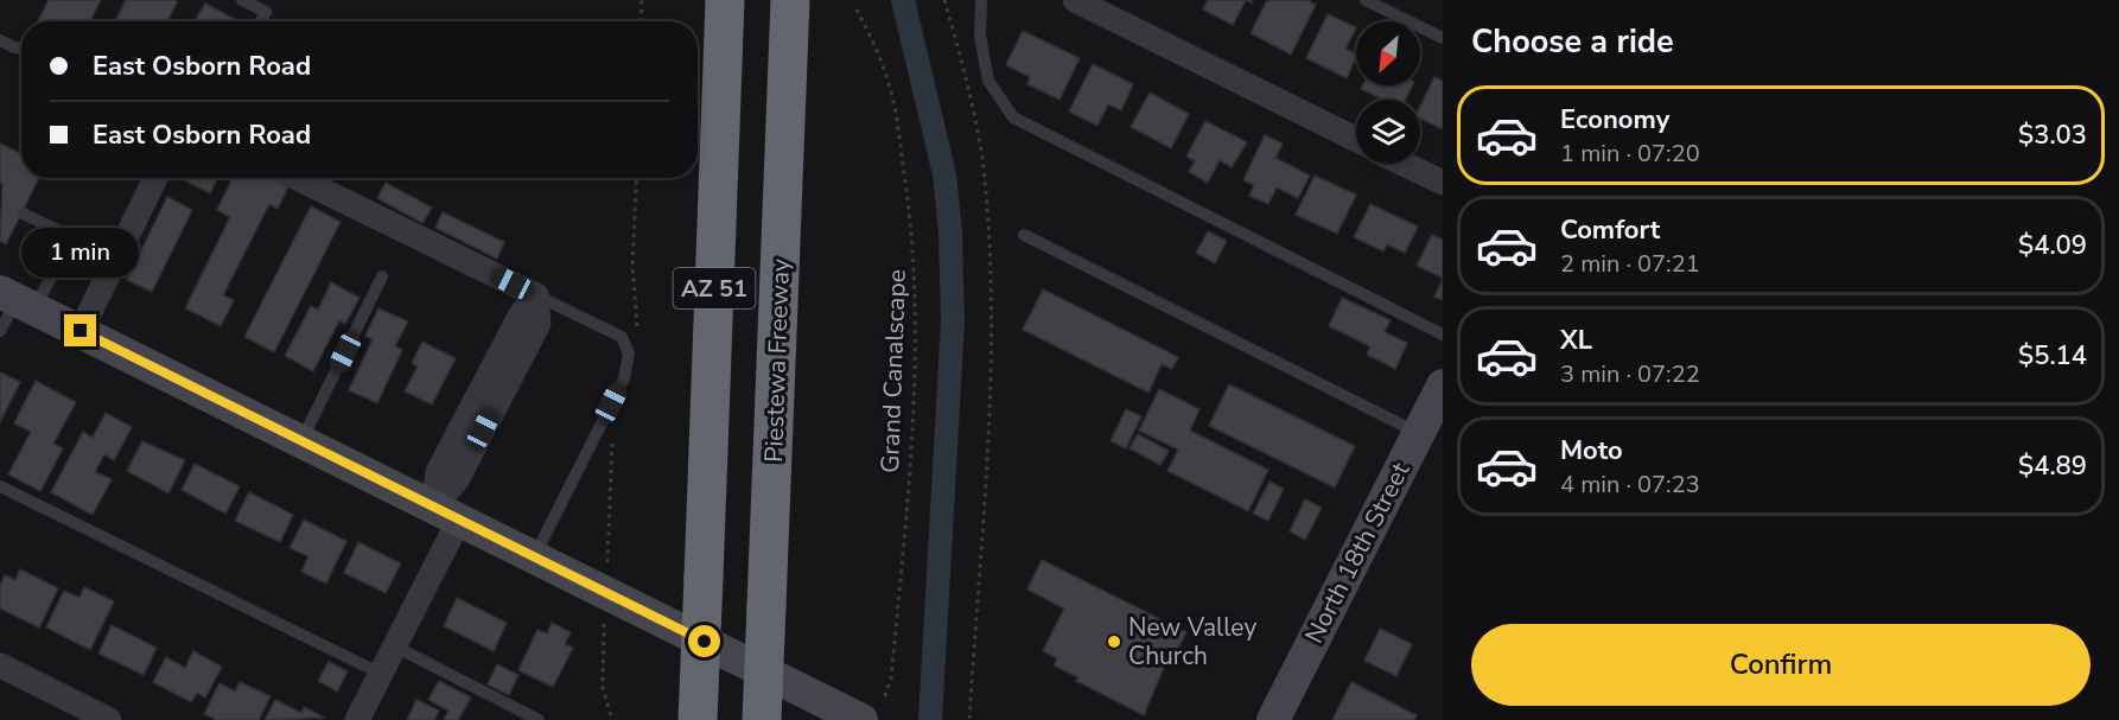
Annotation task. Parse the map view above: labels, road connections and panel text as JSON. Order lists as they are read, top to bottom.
{
  "streets": {
    "highway": ["AZ 51", "Piestewa Freeway"],
    "main road": ["North 18th Street"],
    "path": ["Grand Canalscape"]
  },
  "places": ["New Valley Church"],
  "north": "bottom left",
  "page": {
    "heading": "Choose a ride",
    "banner": ["East Osborn Road", "East Osborn Road"],
    "list": [
      {
        "name": "Economy",
        "note": "1 min · 07:20",
        "value": "$3.03"
      },
      {
        "name": "Comfort",
        "note": "2 min · 07:21",
        "value": "$4.09"
      },
      {
        "name": "XL",
        "note": "3 min · 07:22",
        "value": "$5.14"
      },
      {
        "name": "Moto",
        "note": "4 min · 07:23",
        "value": "$4.89"
      }
    ],
    "bubble": "1 min",
    "buttons": "Confirm"
  }
}
